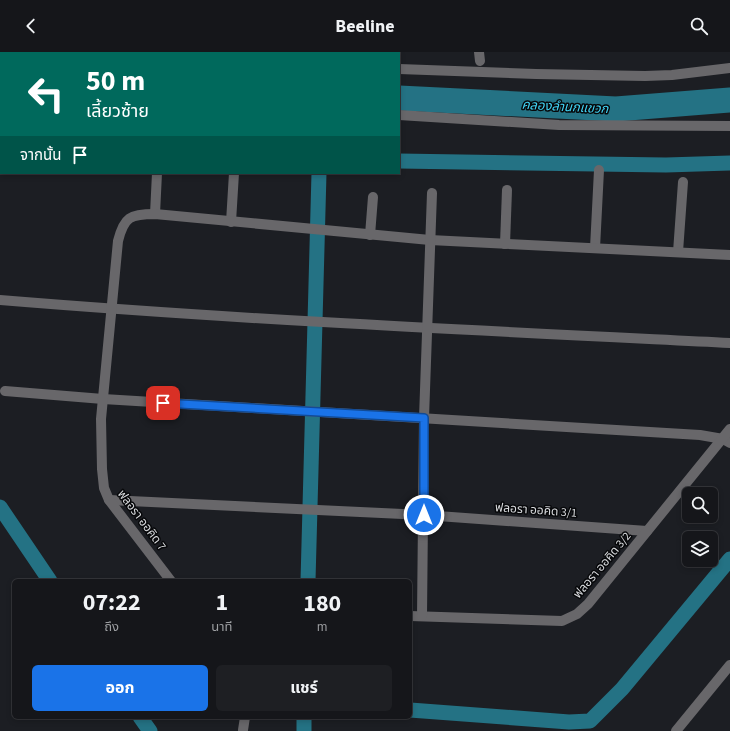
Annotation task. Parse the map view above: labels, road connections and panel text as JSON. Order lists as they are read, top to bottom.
{
  "streets": {
    "street": ["ฟลอรา ออคิด 3/1", "ฟลอรา ออคิด 7", "ฟลอรา ออคิด 3/2"]
  },
  "crossings": [
    ["ฟลอรา ออคิด 3/1", "ฟลอรา ออคิด 7"],
    ["ฟลอรา ออคิด 3/1", "ฟลอรา ออคิด 3/2"]
  ],
  "water": ["คลองลำนกแขวก"],
  "page": {
    "header": "Beeline",
    "turn": ["50 m", "เลี้ยวซ้าย"],
    "then": "จากนั้น",
    "eta": [
      "07:22",
      "ถึง",
      "1",
      "นาที",
      "180",
      "m"
    ],
    "buttons": ["ออก", "แชร์"]
  }
}
